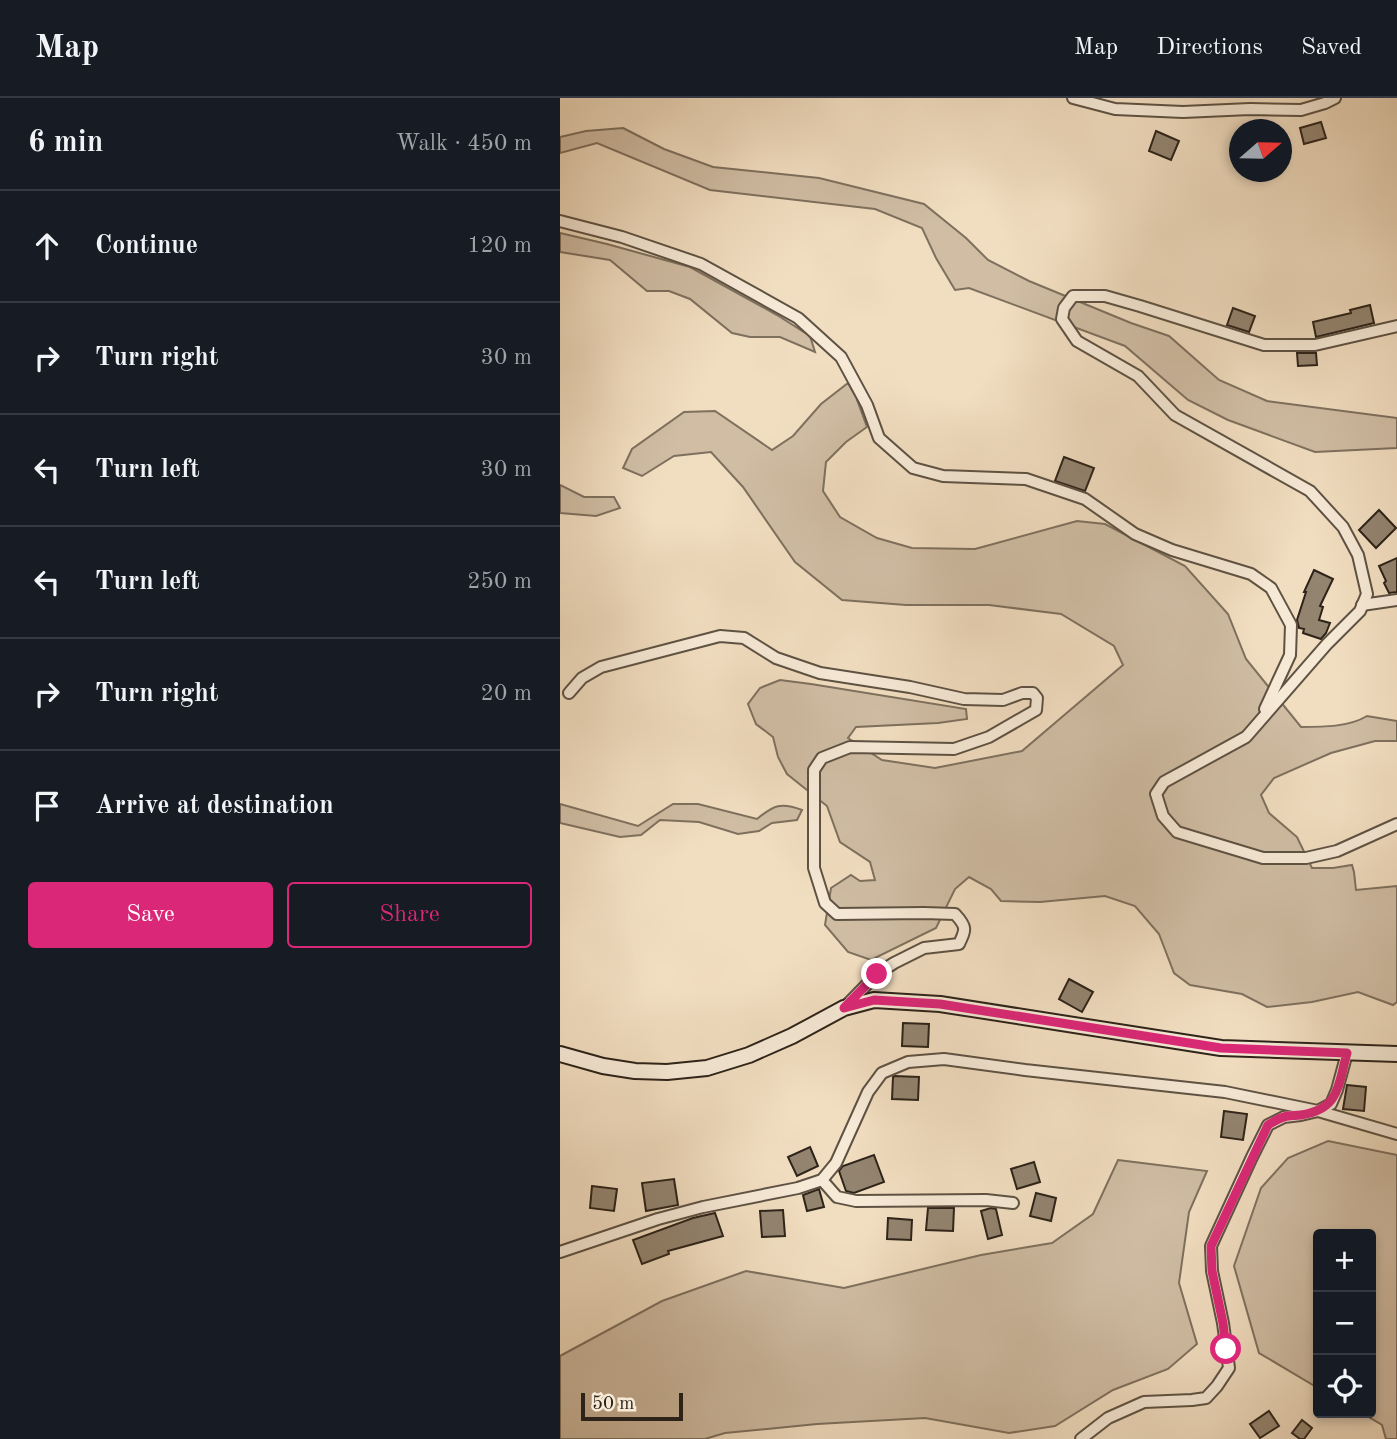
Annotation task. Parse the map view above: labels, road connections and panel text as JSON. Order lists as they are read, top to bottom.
{
  "scale_bar": "50 m",
  "north": "right",
  "page": {
    "header": "Map",
    "nav": ["Map", "Directions", "Saved"],
    "heading": ["6 min", "Walk · 450 m"],
    "list": [
      ["Continue", "120 m"],
      ["Turn right", "30 m"],
      ["Turn left", "30 m"],
      ["Turn left", "250 m"],
      ["Turn right", "20 m"],
      "Arrive at destination"
    ],
    "buttons": ["Save", "Share"],
    "map_buttons": ["+", "−"],
    "scale": "50 m"
  }
}
